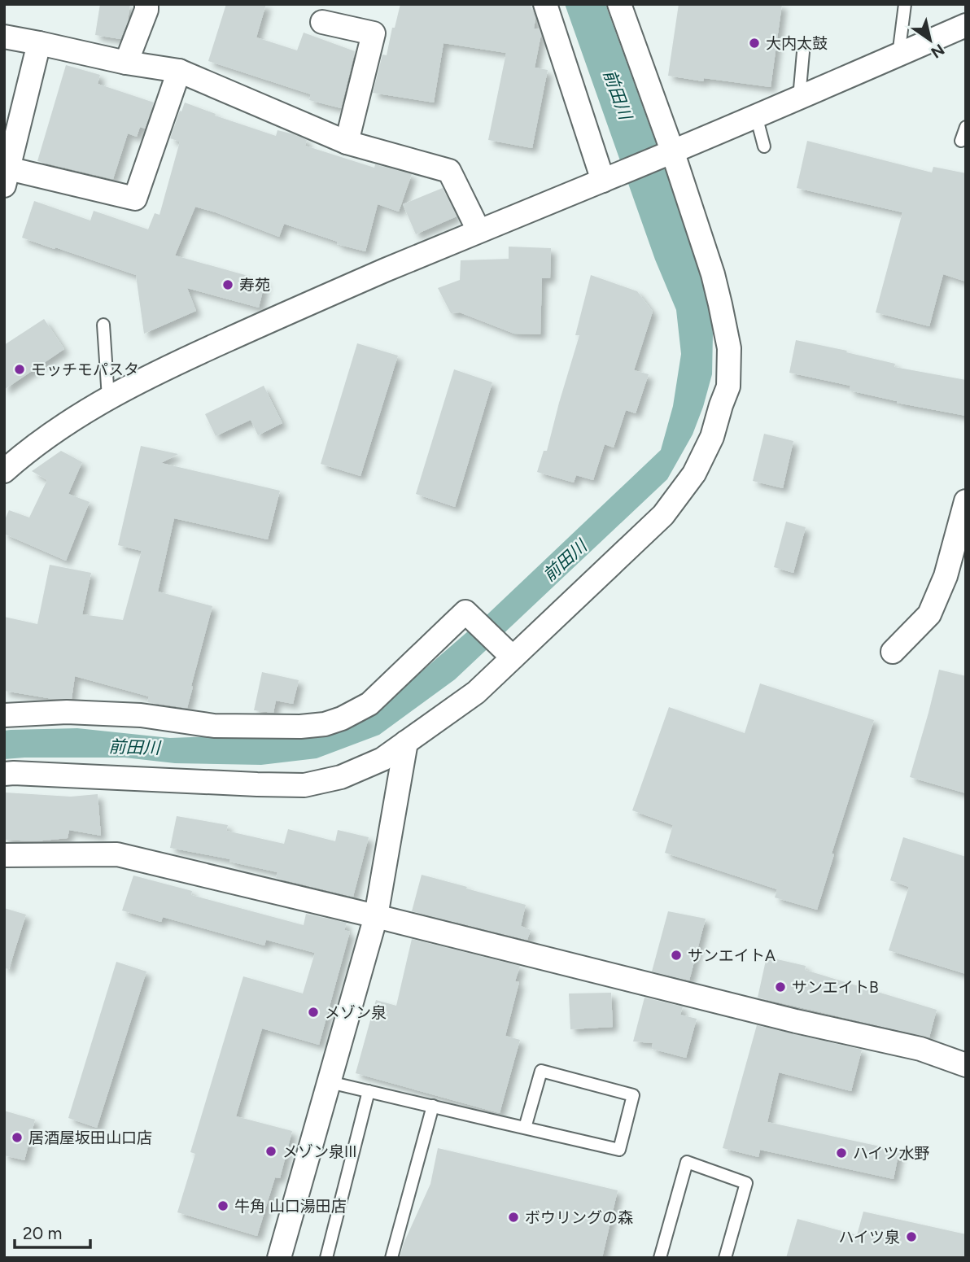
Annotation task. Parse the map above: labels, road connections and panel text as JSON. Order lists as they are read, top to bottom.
{
  "water": ["前田川"],
  "places": [
    "大内太鼓",
    "寿苑",
    "モッチモパスタ",
    "サンエイトA",
    "サンエイトB",
    "メゾン泉",
    "居酒屋坂田山口店",
    "メゾン泉III",
    "ハイツ水野",
    "牛角 山口湯田店",
    "ボウリングの森",
    "ハイツ泉"
  ],
  "scale_bar": "20 m",
  "north": "bottom right"
}
